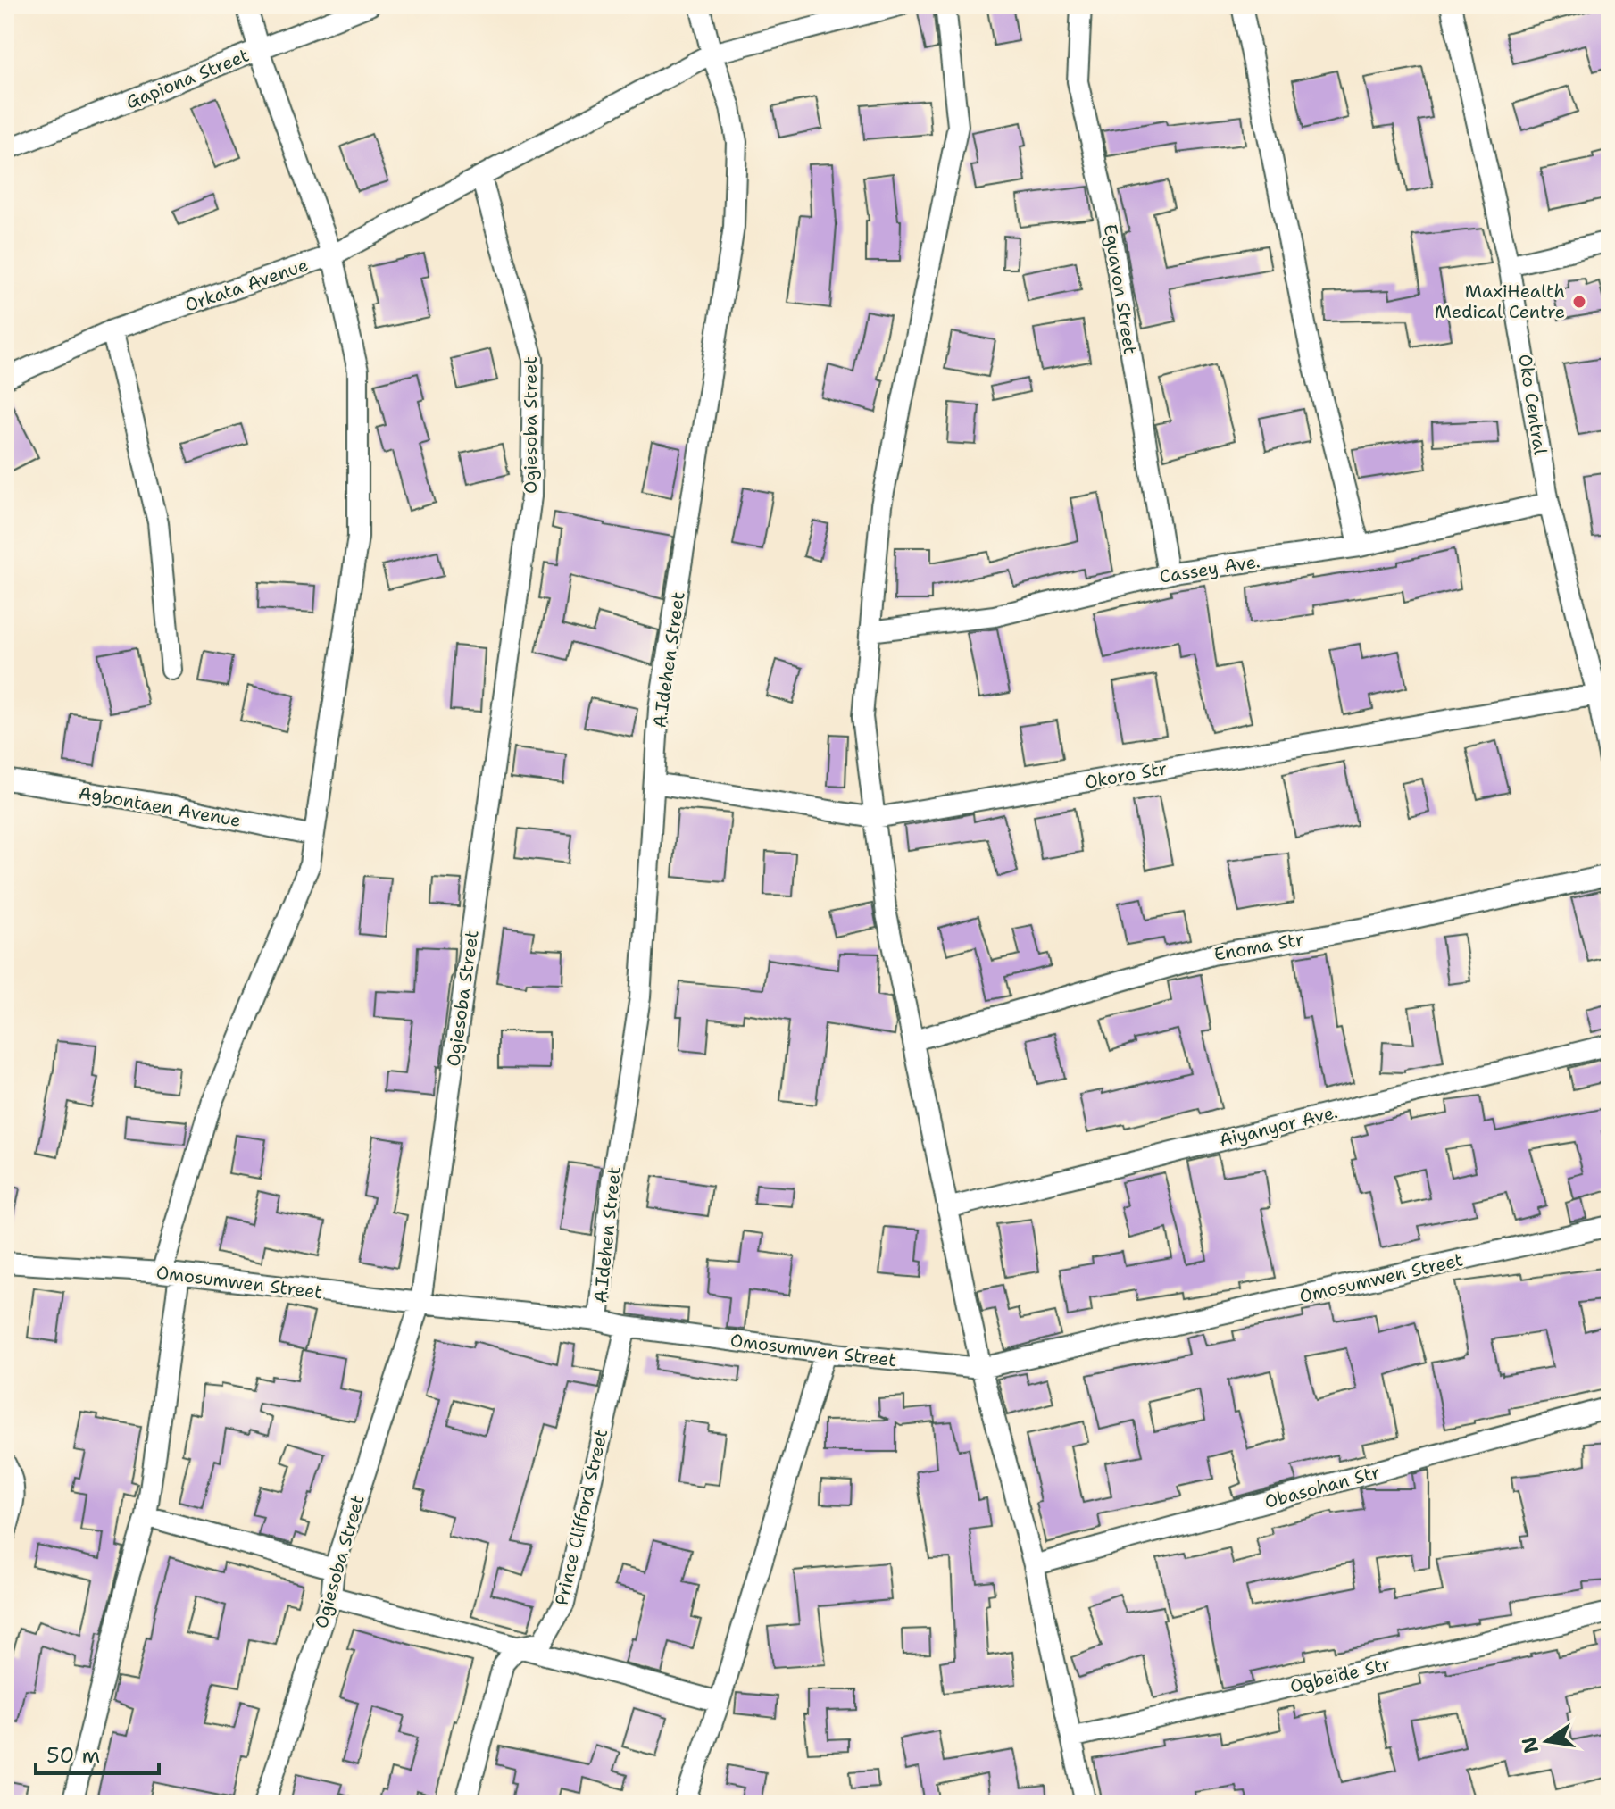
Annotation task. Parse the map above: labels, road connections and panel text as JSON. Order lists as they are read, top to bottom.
{
  "streets": {
    "street": [
      "Gapiona Street",
      "Orkata Avenue",
      "Eguavon Street",
      "Oko Central",
      "Ogiesoba Street",
      "Cassey Ave.",
      "A.Idehen Street",
      "Okoro Str",
      "Agbontaen Avenue",
      "Enoma Str",
      "Aiyanyor Ave.",
      "Omosumwen Street",
      "Obasohan Str",
      "Prince Clifford Street",
      "Ogbeide Str"
    ]
  },
  "crossings": [
    ["Orkata Avenue", "Ogiesoba Street"],
    ["Orkata Avenue", "A.Idehen Street"],
    ["Eguavon Street", "Cassey Ave."],
    ["Oko Central", "Cassey Ave."],
    ["Oko Central", "Okoro Str"],
    ["Ogiesoba Street", "Omosumwen Street"],
    ["A.Idehen Street", "Okoro Str"],
    ["A.Idehen Street", "Omosumwen Street"],
    ["Omosumwen Street", "Prince Clifford Street"]
  ],
  "places": ["MaxiHealth Medical Centre"],
  "scale_bar": "50 m",
  "north": "left"
}
